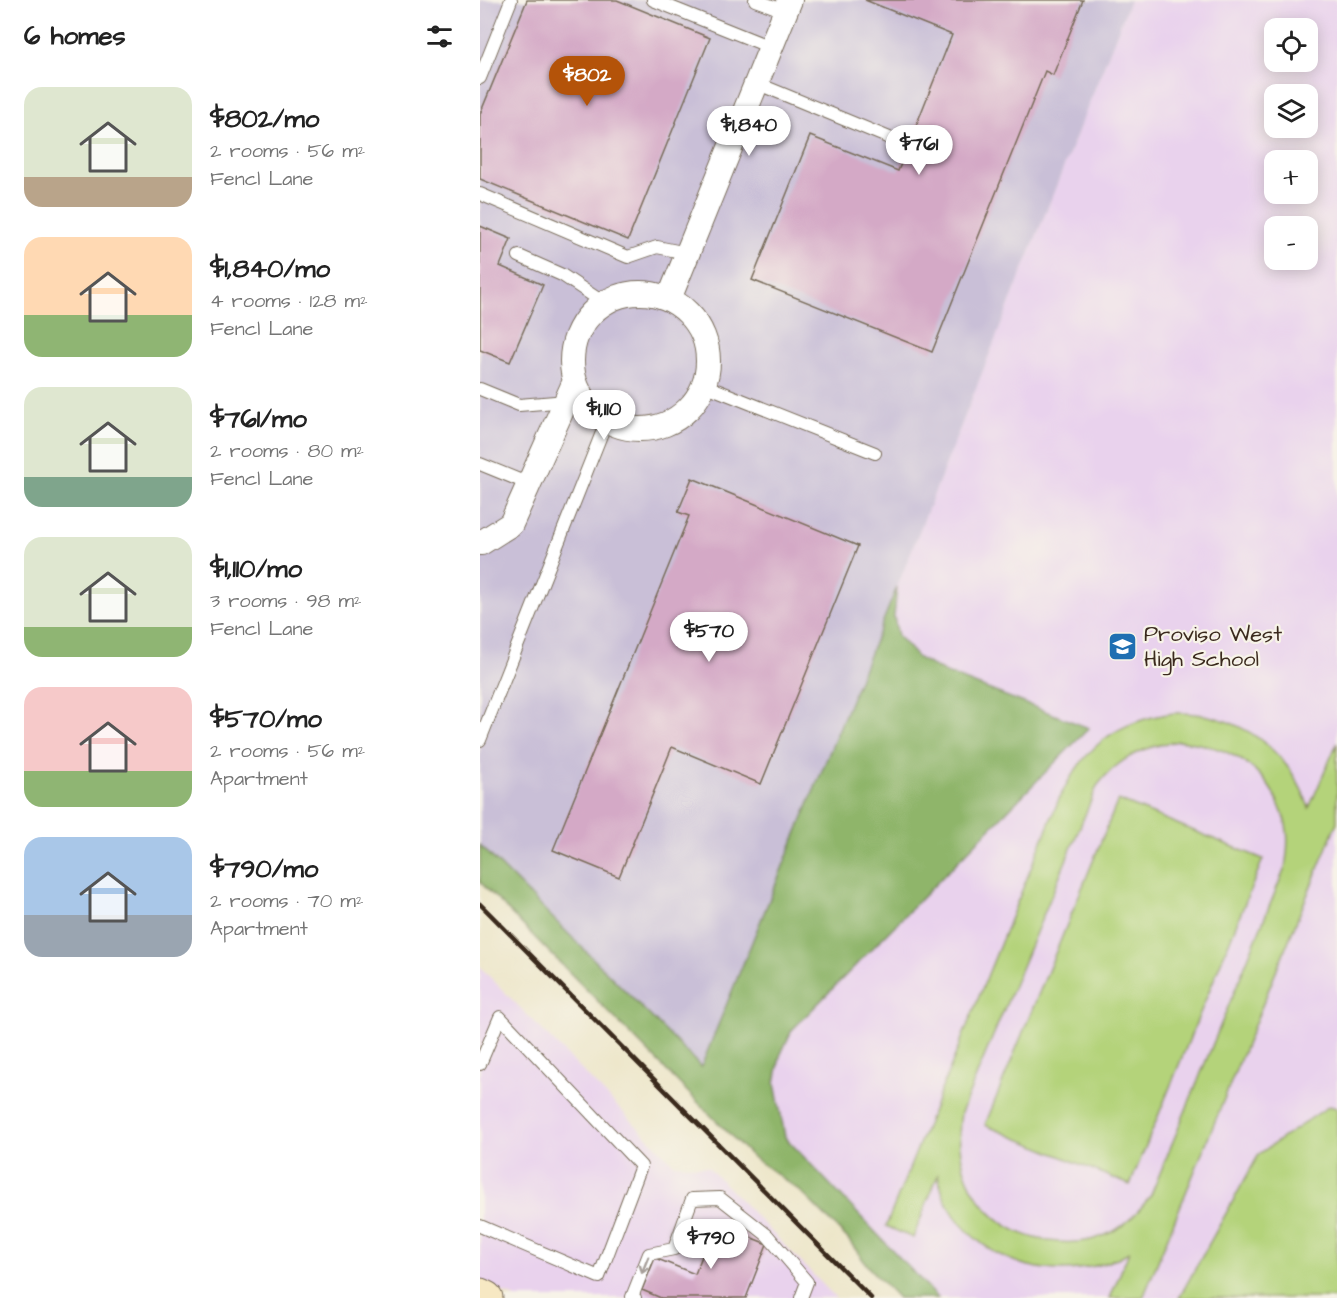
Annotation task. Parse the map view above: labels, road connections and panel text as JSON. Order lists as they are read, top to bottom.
{
  "places": {
    "school or university": ["Proviso West High School"]
  },
  "page": {
    "heading": "6 homes",
    "map_buttons": ["+", "−"],
    "price": [
      "$802",
      "$1,840",
      "$761",
      "$1,110",
      "$570",
      "$790"
    ],
    "list": [
      {
        "name": "$802/mo",
        "note": "2 rooms · 56 m² · Fencl Lane"
      },
      {
        "name": "$1,840/mo",
        "note": "4 rooms · 128 m² · Fencl Lane"
      },
      {
        "name": "$761/mo",
        "note": "2 rooms · 80 m² · Fencl Lane"
      },
      {
        "name": "$1,110/mo",
        "note": "3 rooms · 98 m² · Fencl Lane"
      },
      {
        "name": "$570/mo",
        "note": "2 rooms · 56 m² · Apartment"
      },
      {
        "name": "$790/mo",
        "note": "2 rooms · 70 m² · Apartment"
      }
    ]
  }
}
